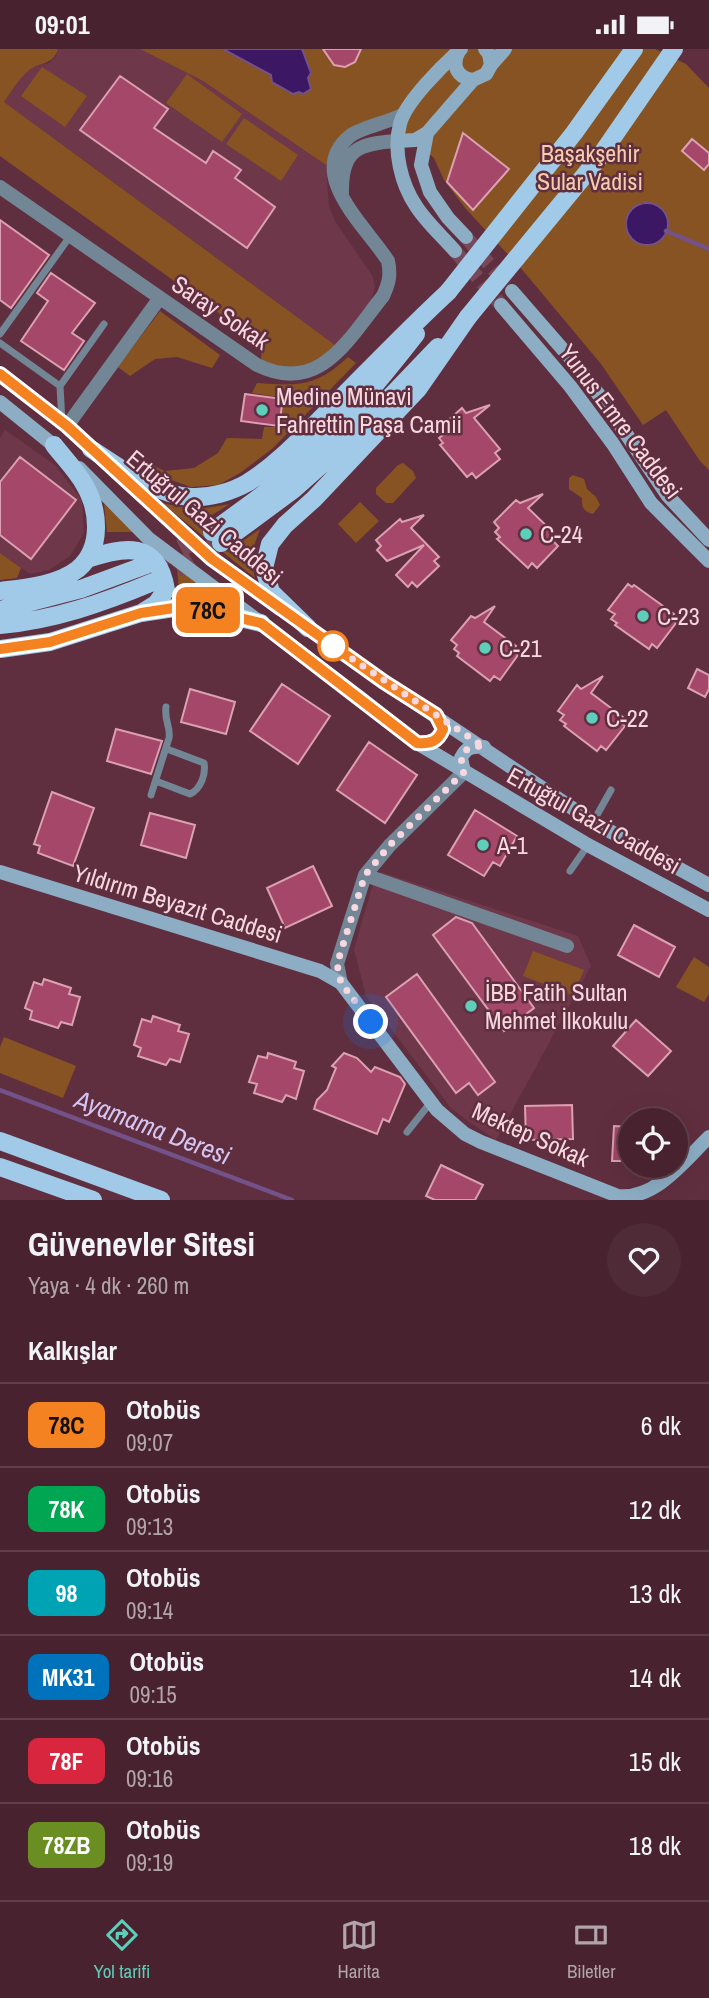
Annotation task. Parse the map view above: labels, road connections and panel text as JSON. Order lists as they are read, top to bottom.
{
  "streets": {
    "street": [
      "Saray Sokak",
      "Yunus Emre Caddesi",
      "Ertuğrul Gazi Caddesi",
      "Ertuğtul Gazi Caddesi",
      "Yıldırım Beyazıt Caddesi",
      "Mektep Sokak"
    ]
  },
  "crossings": [
    ["Yıldırım Beyazıt Caddesi", "Mektep Sokak"]
  ],
  "water": ["Ayamama Deresi"],
  "parks": ["Başakşehir Sular Vadisi"],
  "places": [
    "Medine Münavi Fahrettin Paşa Camii",
    "C-24",
    "C-23",
    "C-21",
    "C-22",
    "A-1",
    "İBB Fatih Sultan Mehmet İlkokulu"
  ],
  "lines": ["bus line 78C"],
  "page": {
    "status": "09:01",
    "on_map": "78C",
    "heading": [
      ["Güvenevler Sitesi", "Yaya · 4 dk · 260 m"],
      "Kalkışlar"
    ],
    "list": [
      {
        "mark": "78C",
        "name": "Otobüs",
        "note": "09:07",
        "value": "6 dk"
      },
      {
        "mark": "78K",
        "name": "Otobüs",
        "note": "09:13",
        "value": "12 dk"
      },
      {
        "mark": "98",
        "name": "Otobüs",
        "note": "09:14",
        "value": "13 dk"
      },
      {
        "mark": "MK31",
        "name": "Otobüs",
        "note": "09:15",
        "value": "14 dk"
      },
      {
        "mark": "78F",
        "name": "Otobüs",
        "note": "09:16",
        "value": "15 dk"
      },
      {
        "mark": "78ZB",
        "name": "Otobüs",
        "note": "09:19",
        "value": "18 dk"
      }
    ],
    "tabs": ["Yol tarifi", "Harita", "Biletler"]
  }
}
